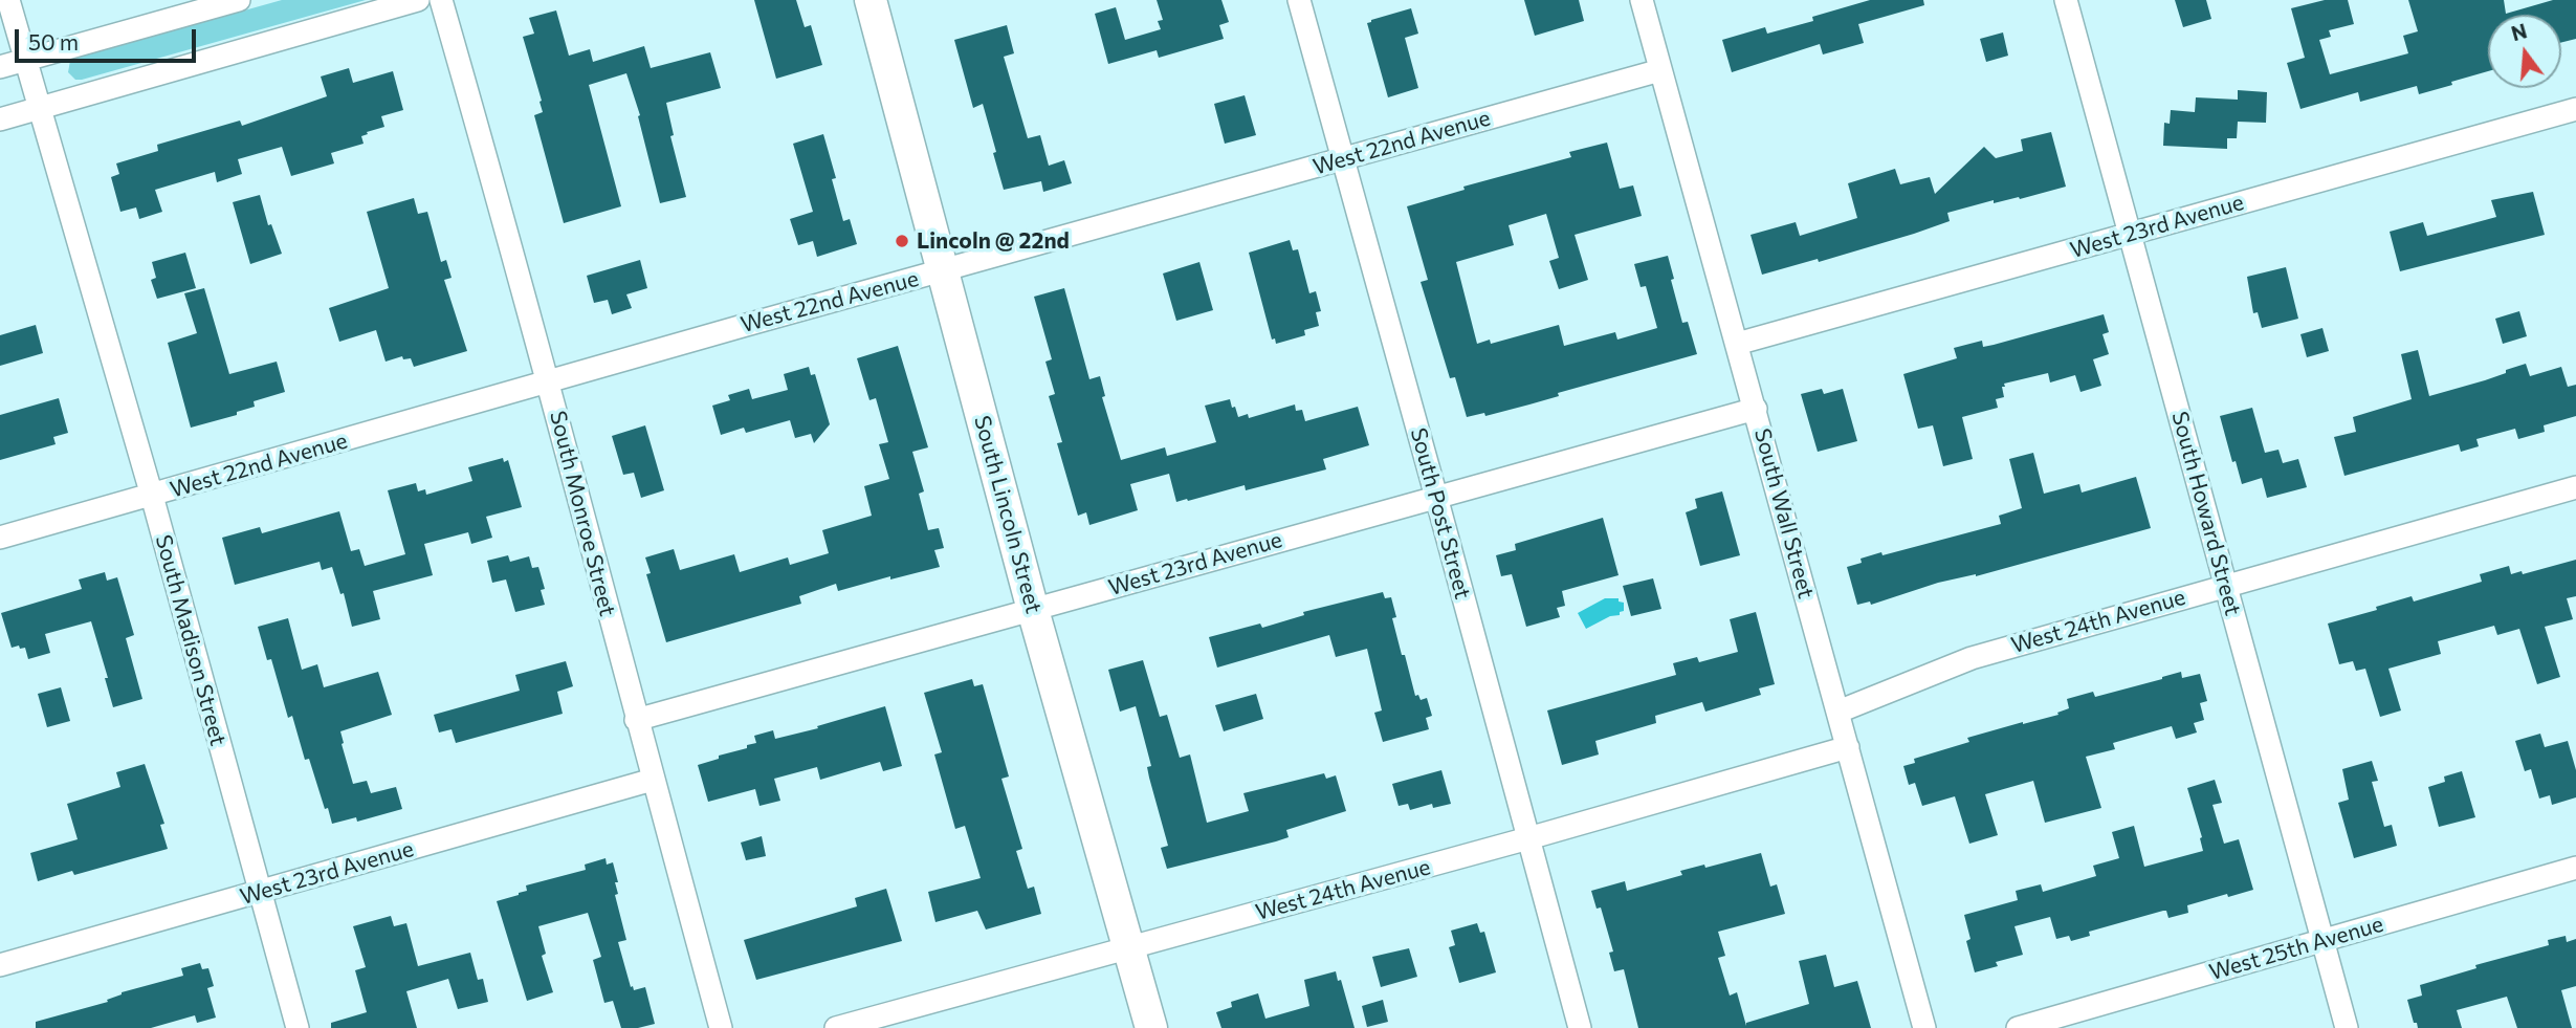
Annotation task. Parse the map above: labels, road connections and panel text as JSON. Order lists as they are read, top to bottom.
{
  "streets": {
    "street": [
      "West 22nd Avenue",
      "West 23rd Avenue",
      "South Monroe Street",
      "South Post Street",
      "South Wall Street",
      "South Howard Street",
      "South Lincoln Street",
      "West 24th Avenue",
      "South Madison Street",
      "West 25th Avenue"
    ]
  },
  "crossings": [
    ["West 22nd Avenue", "South Monroe Street"],
    ["West 22nd Avenue", "South Post Street"],
    ["West 22nd Avenue", "South Wall Street"],
    ["West 22nd Avenue", "South Lincoln Street"],
    ["West 22nd Avenue", "South Madison Street"],
    ["West 23rd Avenue", "South Monroe Street"],
    ["West 23rd Avenue", "South Post Street"],
    ["West 23rd Avenue", "South Wall Street"],
    ["West 23rd Avenue", "South Howard Street"],
    ["West 23rd Avenue", "South Lincoln Street"],
    ["West 23rd Avenue", "South Madison Street"],
    ["South Post Street", "West 24th Avenue"],
    ["South Wall Street", "West 24th Avenue"],
    ["South Howard Street", "West 24th Avenue"],
    ["South Howard Street", "West 25th Avenue"],
    ["South Lincoln Street", "West 24th Avenue"]
  ],
  "places": ["Lincoln @ 22nd"],
  "scale_bar": "50 m",
  "north": "top"
}
